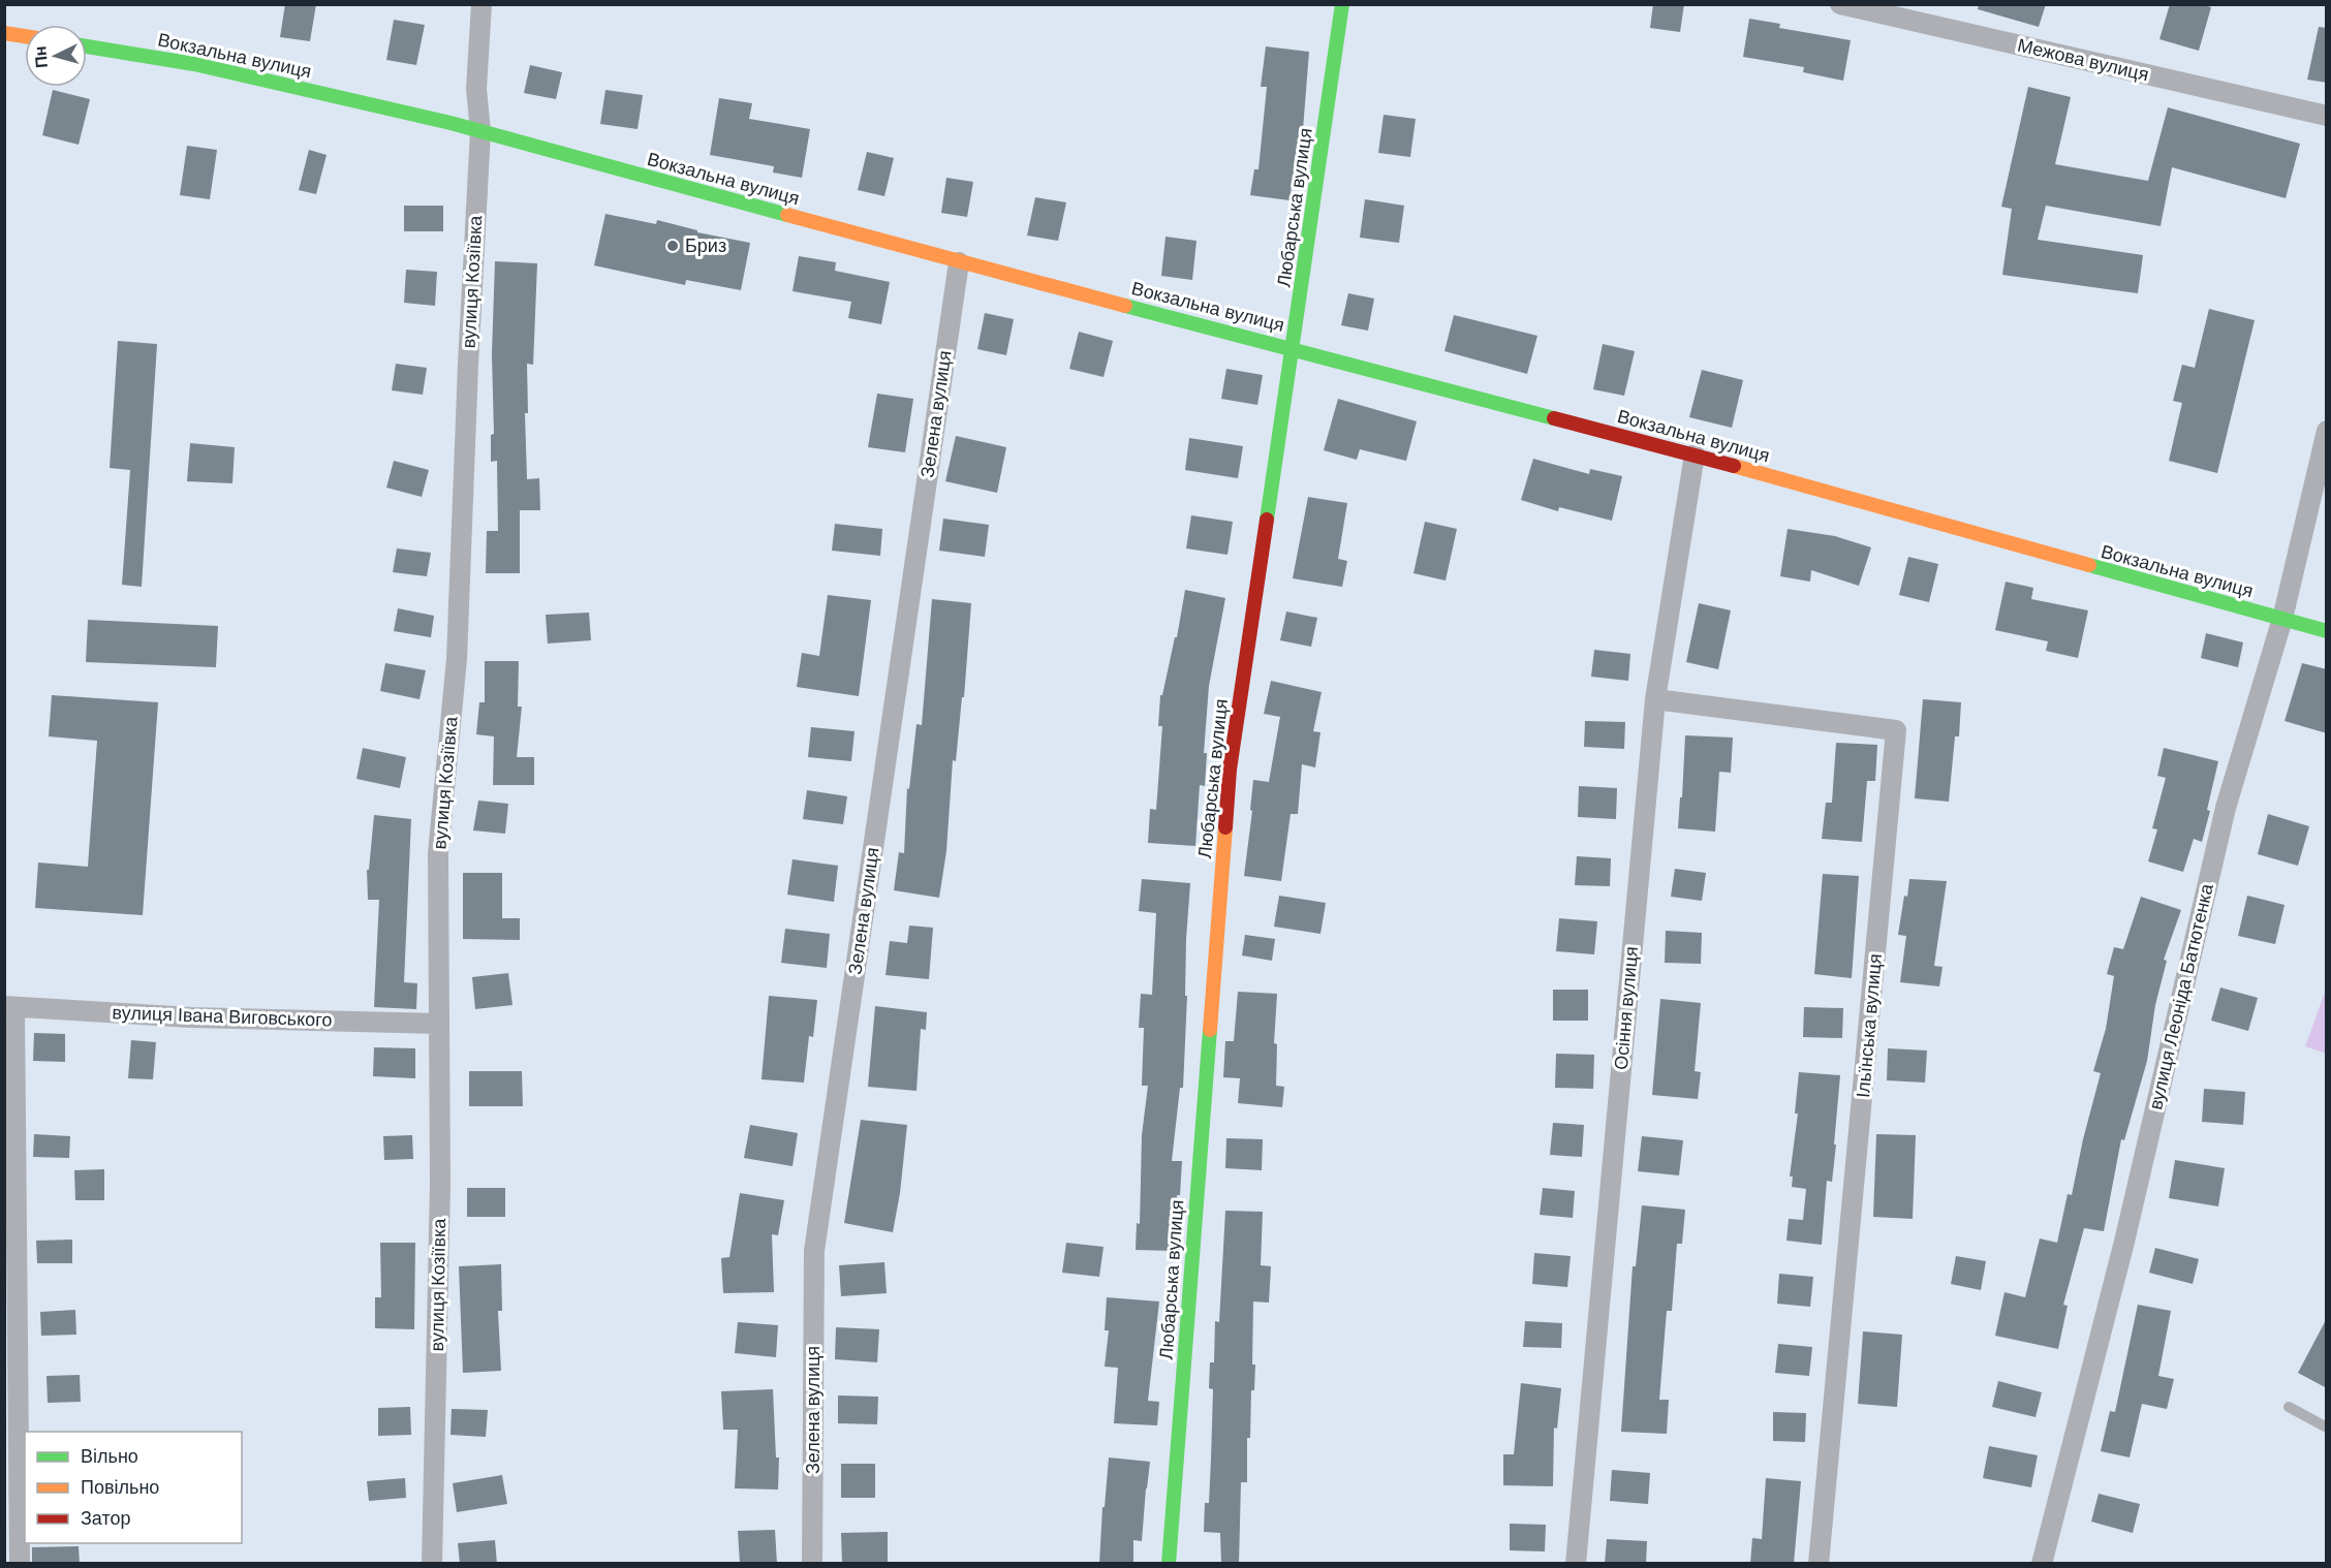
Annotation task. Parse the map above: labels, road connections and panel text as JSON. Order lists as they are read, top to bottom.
{
  "streets": {
    "main road": ["Вокзальна вулиця", "Любарська вулиця"],
    "street": [
      "Межова вулиця",
      "вулиця Козіївка",
      "Зелена вулиця",
      "вулиця Леоніда Батютенка",
      "Осіння вулиця",
      "вулиця Івана Виговського",
      "Ільїнська вулиця"
    ]
  },
  "crossings": [
    ["Вокзальна вулиця", "Любарська вулиця"],
    ["Вокзальна вулиця", "вулиця Козіївка"],
    ["Вокзальна вулиця", "Зелена вулиця"],
    ["Вокзальна вулиця", "вулиця Леоніда Батютенка"],
    ["Вокзальна вулиця", "Осіння вулиця"],
    ["вулиця Козіївка", "вулиця Івана Виговського"],
    ["Осіння вулиця", "Ільїнська вулиця"]
  ],
  "places": ["Бриз"],
  "legend": ["Вільно", "Повільно", "Затор"],
  "north": "left"
}
